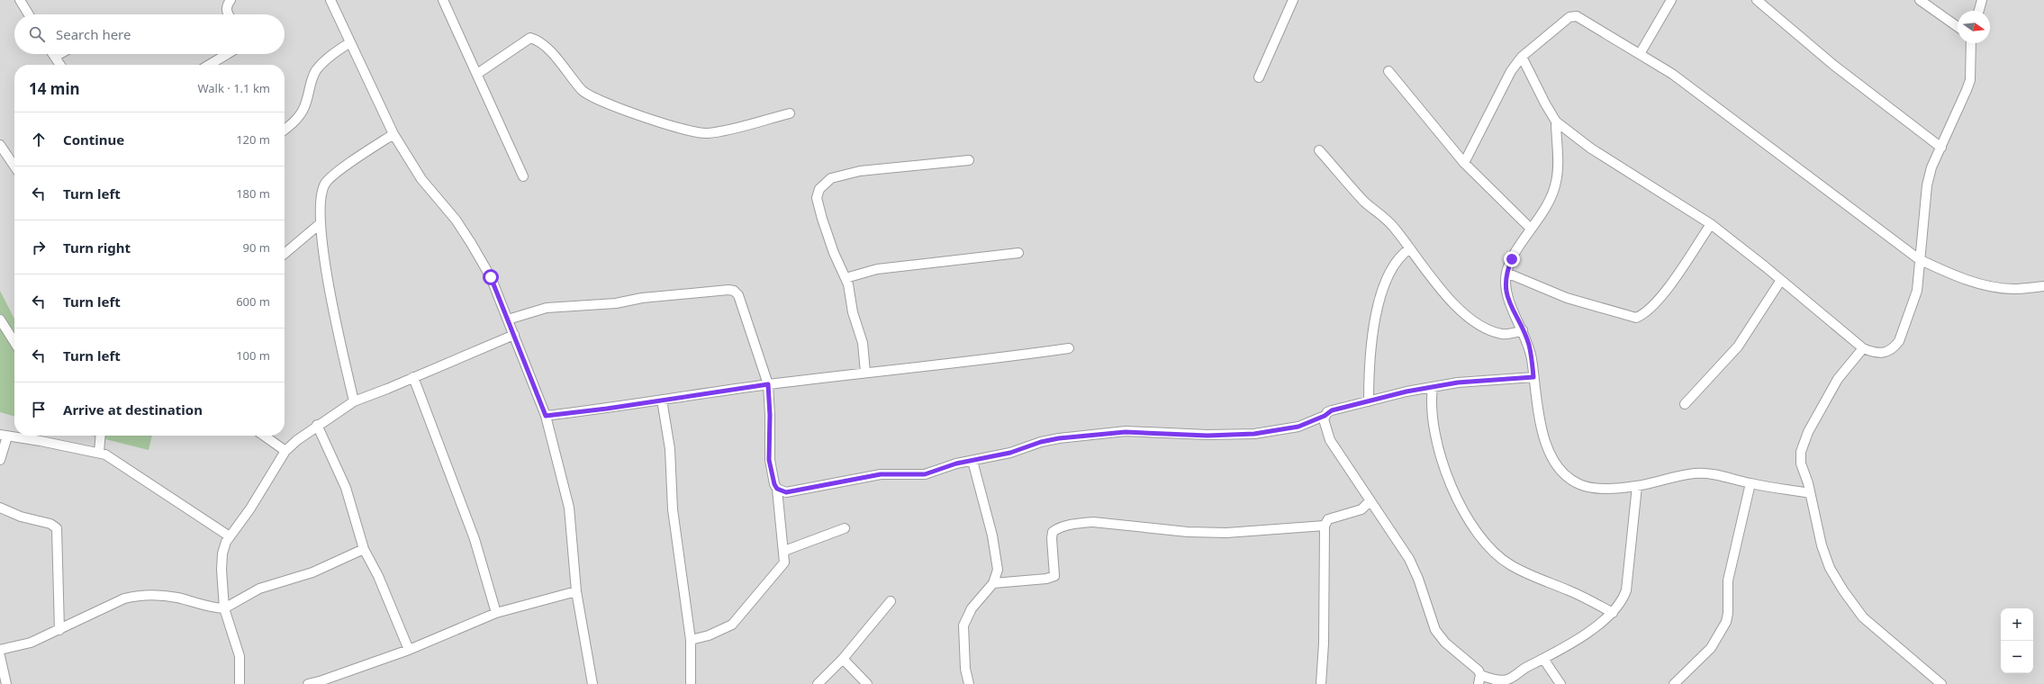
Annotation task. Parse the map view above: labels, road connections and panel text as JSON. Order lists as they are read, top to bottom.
{
  "north": "right",
  "page": {
    "search": "Search here",
    "heading": ["14 min", "Walk · 1.1 km"],
    "list": [
      ["Continue", "120 m"],
      ["Turn left", "180 m"],
      ["Turn right", "90 m"],
      ["Turn left", "600 m"],
      ["Turn left", "100 m"],
      "Arrive at destination"
    ],
    "map_buttons": ["+", "−"]
  }
}
